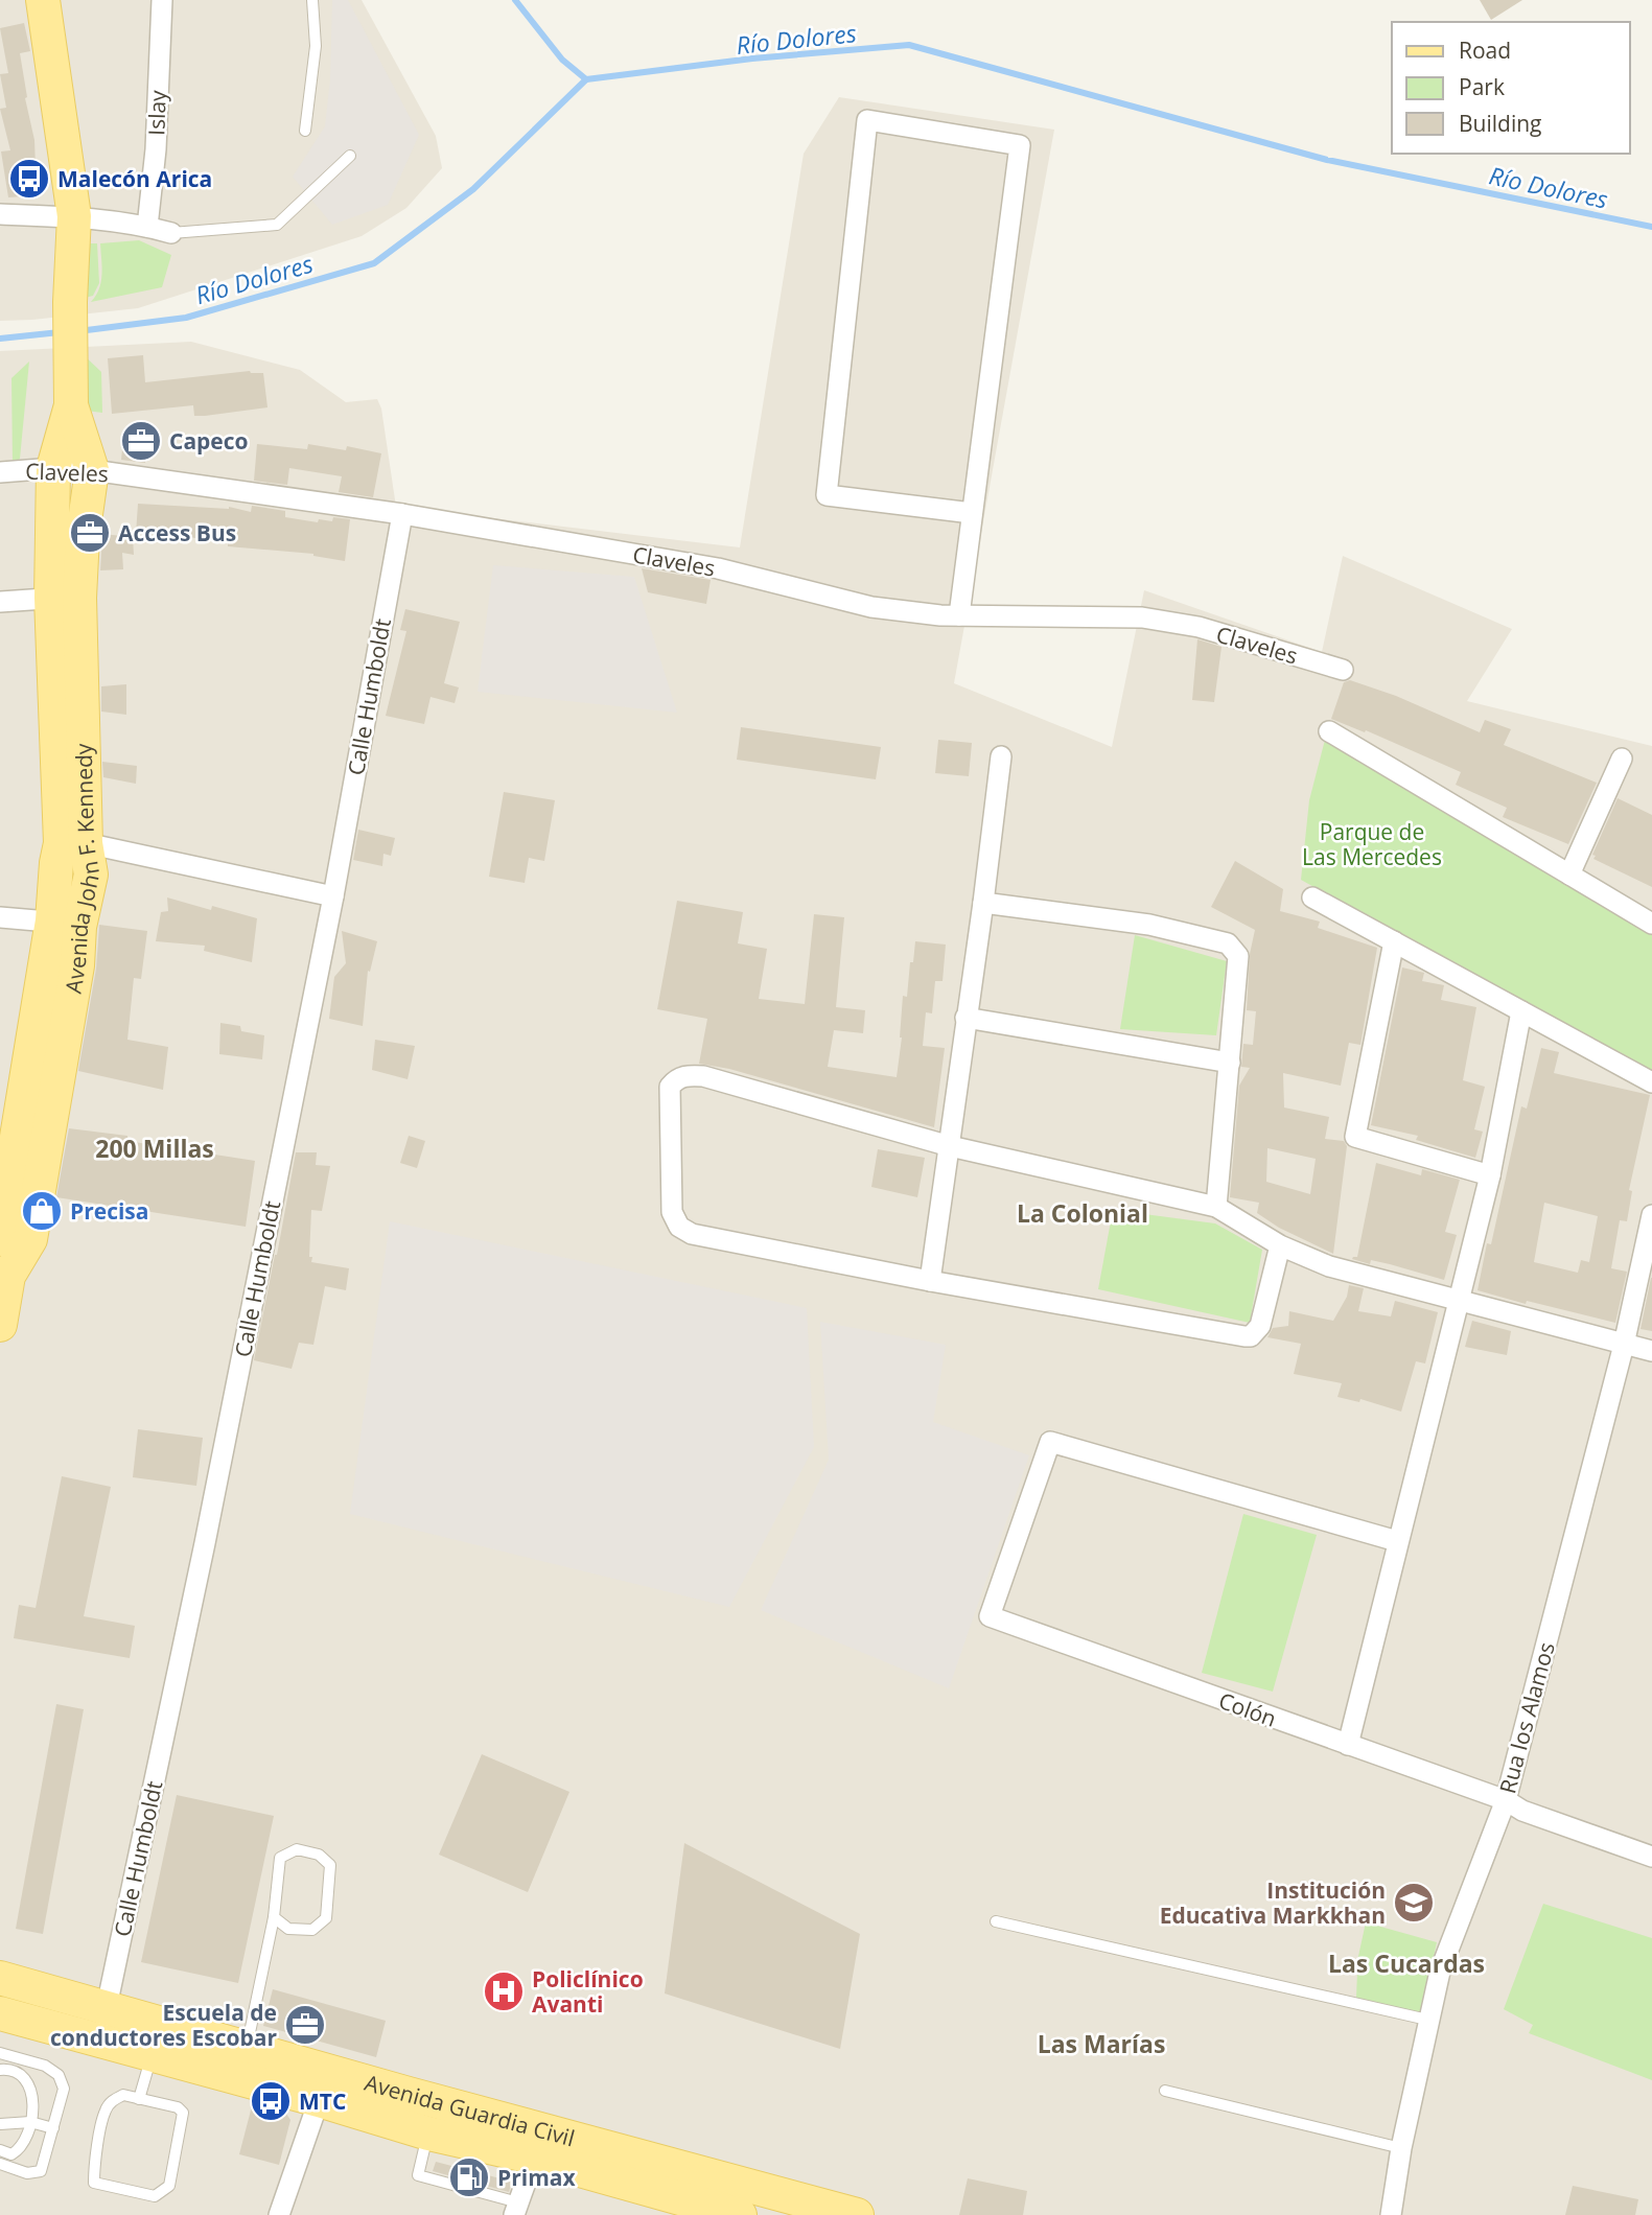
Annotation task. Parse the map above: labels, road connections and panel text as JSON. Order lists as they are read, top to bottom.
{
  "streets": {
    "main road": ["Avenida John F. Kennedy", "Avenida Guardia Civil"],
    "street": [
      "Islay",
      "Claveles",
      "Calle Humboldt",
      "Colón",
      "Rua los Alamos"
    ]
  },
  "crossings": [
    ["Claveles", "Calle Humboldt"],
    ["Claveles", "Avenida John F. Kennedy"],
    ["Calle Humboldt", "Avenida Guardia Civil"],
    ["Colón", "Rua los Alamos"]
  ],
  "districts": [
    "200 Millas",
    "La Colonial",
    "Las Cucardas",
    "Las Marías"
  ],
  "water": ["Río Dolores"],
  "parks": ["Parque de Las Mercedes"],
  "places": {
    "bus stop": ["Malecón Arica", "MTC"],
    "office": ["Capeco", "Access Bus", "Escuela de conductores Escobar"],
    "shop": ["Precisa"],
    "school or university": ["Institución Educativa Markkhan"],
    "hospital": ["Policlínico Avanti"],
    "fuel station": ["Primax"]
  },
  "legend": ["Road", "Park", "Building"]
}
